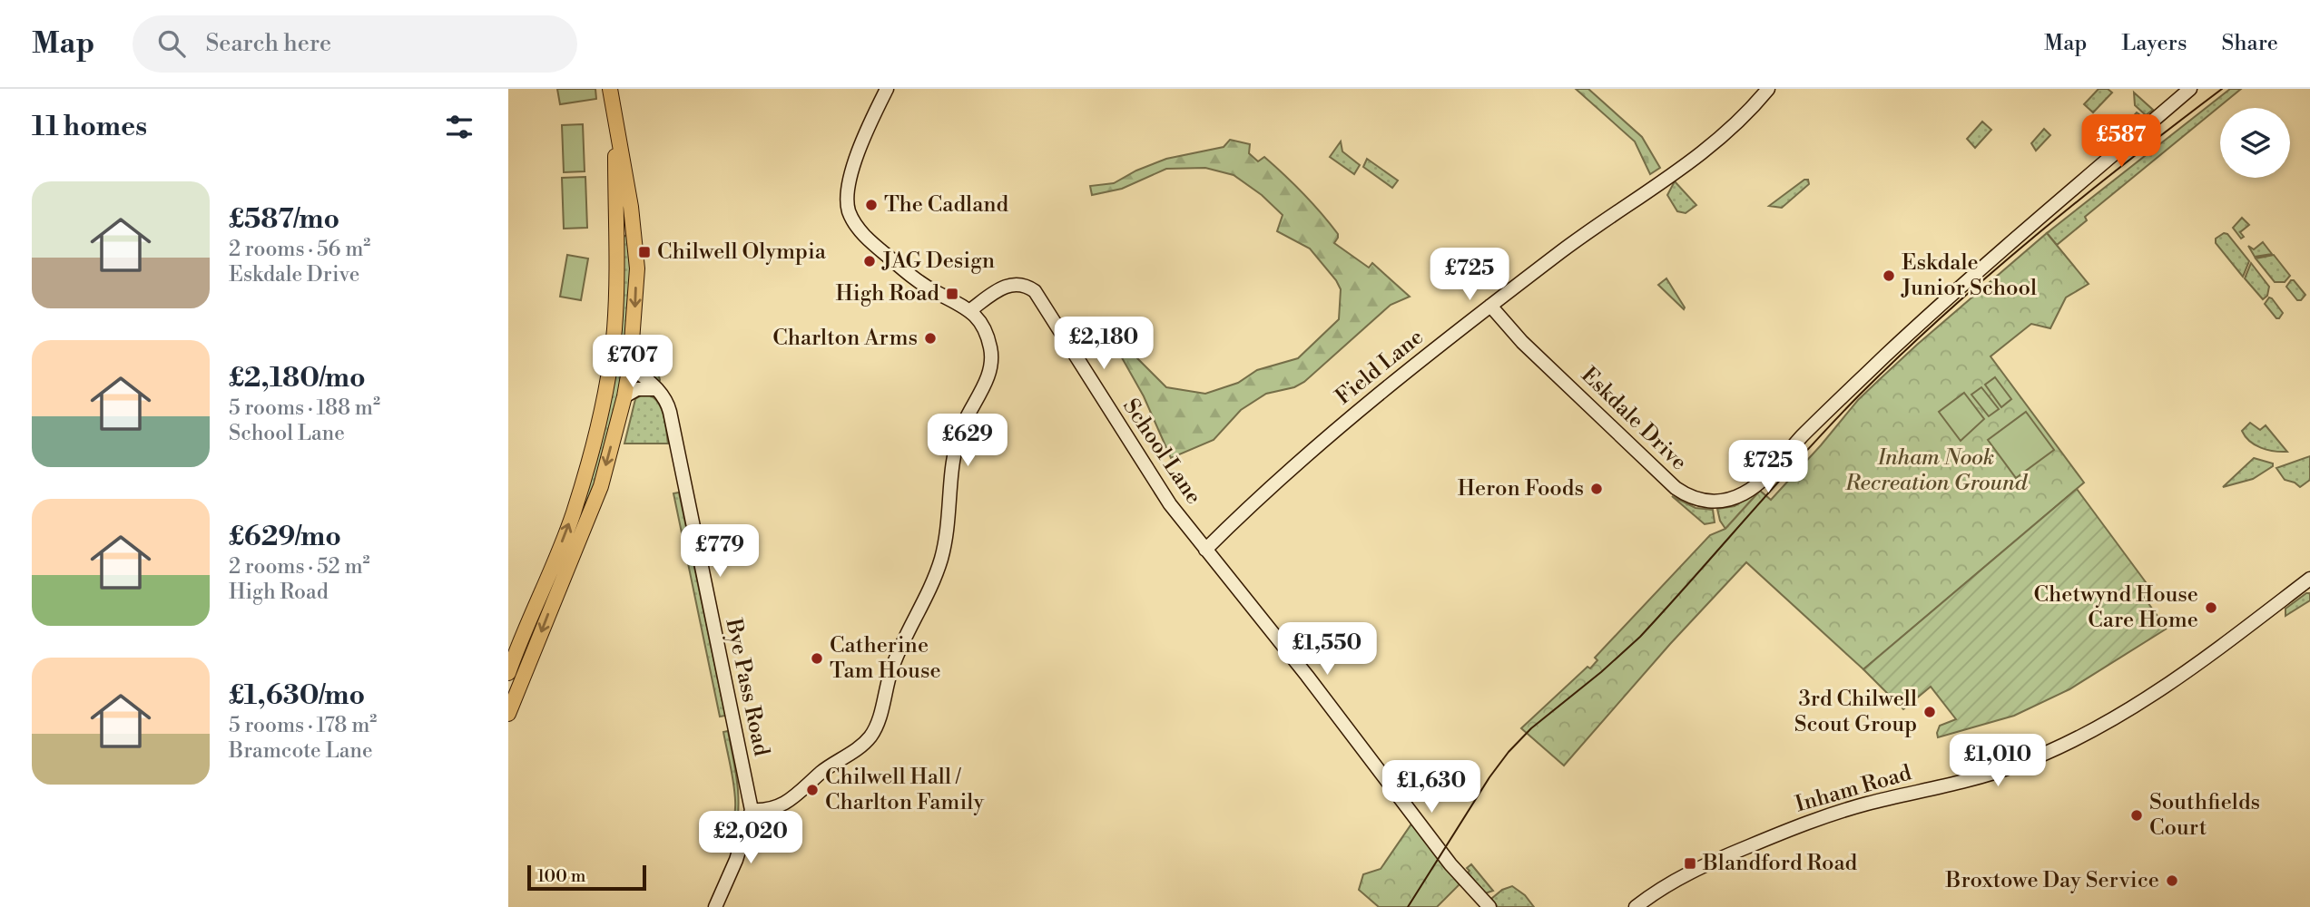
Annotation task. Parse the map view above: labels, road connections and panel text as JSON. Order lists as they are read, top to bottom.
{
  "streets": {
    "street": [
      "Field Lane",
      "Eskdale Drive",
      "School Lane",
      "Bye Pass Road",
      "Inham Road"
    ]
  },
  "crossings": [
    ["Field Lane", "Eskdale Drive"],
    ["Field Lane", "School Lane"]
  ],
  "parks": ["Inham Nook Recreation Ground"],
  "places": {
    "other": [
      "The Cadland",
      "JAG Design",
      "Eskdale Junior School",
      "Charlton Arms",
      "Heron Foods",
      "Chetwynd House Care Home",
      "Catherine Tam House",
      "3rd Chilwell Scout Group",
      "Chilwell Hall / Charlton Family",
      "Southfields Court",
      "Broxtowe Day Service"
    ],
    "transit": ["Chilwell Olympia", "High Road", "Blandford Road"]
  },
  "scale_bar": "100 m",
  "page": {
    "header": "Map",
    "search": "Search here",
    "nav": ["Map", "Layers", "Share"],
    "heading": "11 homes",
    "price": [
      "£587",
      "£725",
      "£2,180",
      "£707",
      "£629",
      "£725",
      "£779",
      "£1,550",
      "£1,010",
      "£1,630",
      "£2,020"
    ],
    "list": [
      {
        "name": "£587/mo",
        "note": "2 rooms · 56 m² · Eskdale Drive"
      },
      {
        "name": "£2,180/mo",
        "note": "5 rooms · 188 m² · School Lane"
      },
      {
        "name": "£629/mo",
        "note": "2 rooms · 52 m² · High Road"
      },
      {
        "name": "£1,630/mo",
        "note": "5 rooms · 178 m² · Bramcote Lane"
      }
    ],
    "scale": "100 m"
  }
}
